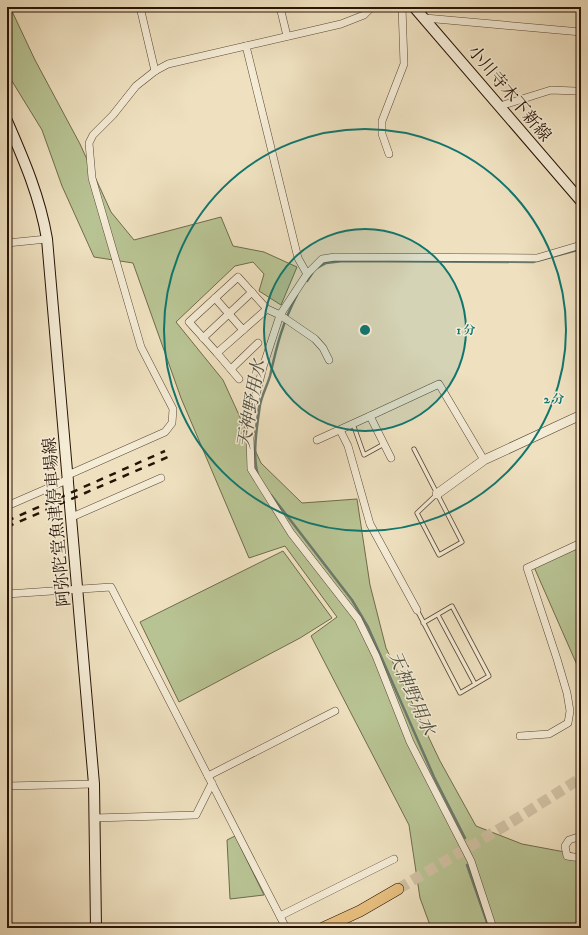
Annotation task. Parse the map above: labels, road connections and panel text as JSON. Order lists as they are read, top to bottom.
{
  "streets": {
    "main road": ["小川寺木下新線", "阿弥陀堂魚津停車場線"]
  },
  "water": ["天神野用水"],
  "rings": ["1 分", "2 分"]
}
